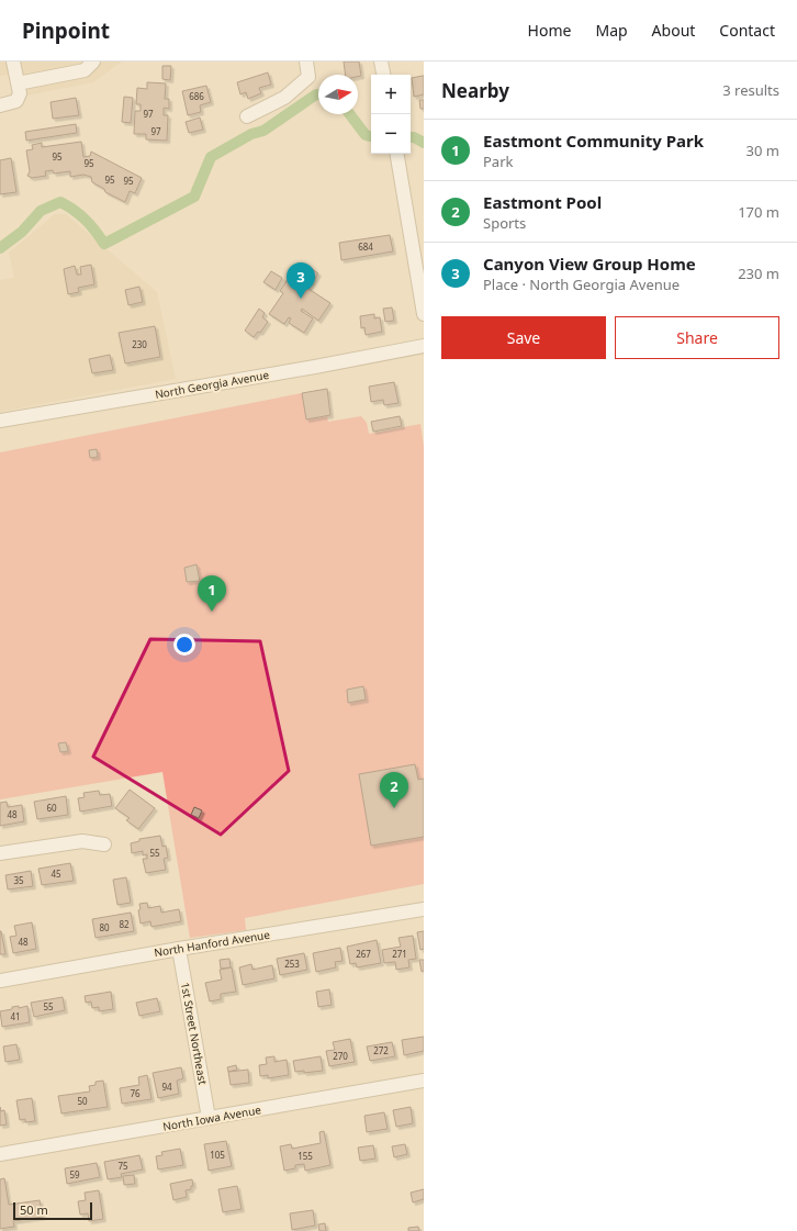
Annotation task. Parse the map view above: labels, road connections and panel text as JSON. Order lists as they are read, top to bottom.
{
  "streets": {
    "street": [
      "North Georgia Avenue",
      "North Hanford Avenue",
      "1st Street Northeast",
      "North Iowa Avenue"
    ]
  },
  "crossings": [
    ["North Hanford Avenue", "1st Street Northeast"],
    ["1st Street Northeast", "North Iowa Avenue"]
  ],
  "house_numbers": [
    "686",
    "97",
    "97",
    "95",
    "95",
    "95",
    "95",
    "684",
    "230",
    "60",
    "48",
    "55",
    "45",
    "35",
    "82",
    "80",
    "48",
    "267",
    "271",
    "253",
    "55",
    "41",
    "272",
    "270",
    "94",
    "76",
    "50",
    "105",
    "155",
    "75",
    "59"
  ],
  "scale_bar": "50 m",
  "north": "right",
  "page": {
    "header": "Pinpoint",
    "nav": [
      "Home",
      "Map",
      "About",
      "Contact"
    ],
    "heading": ["Nearby", "3 results"],
    "map_buttons": ["+", "−"],
    "list": [
      {
        "mark": "1",
        "name": "Eastmont Community Park",
        "note": "Park",
        "value": "30 m"
      },
      {
        "mark": "2",
        "name": "Eastmont Pool",
        "note": "Sports",
        "value": "170 m"
      },
      {
        "mark": "3",
        "name": "Canyon View Group Home",
        "note": "Place · North Georgia Avenue",
        "value": "230 m"
      }
    ],
    "pins": ["3", "1", "2"],
    "buttons": ["Save", "Share"],
    "scale": "50 m"
  }
}
